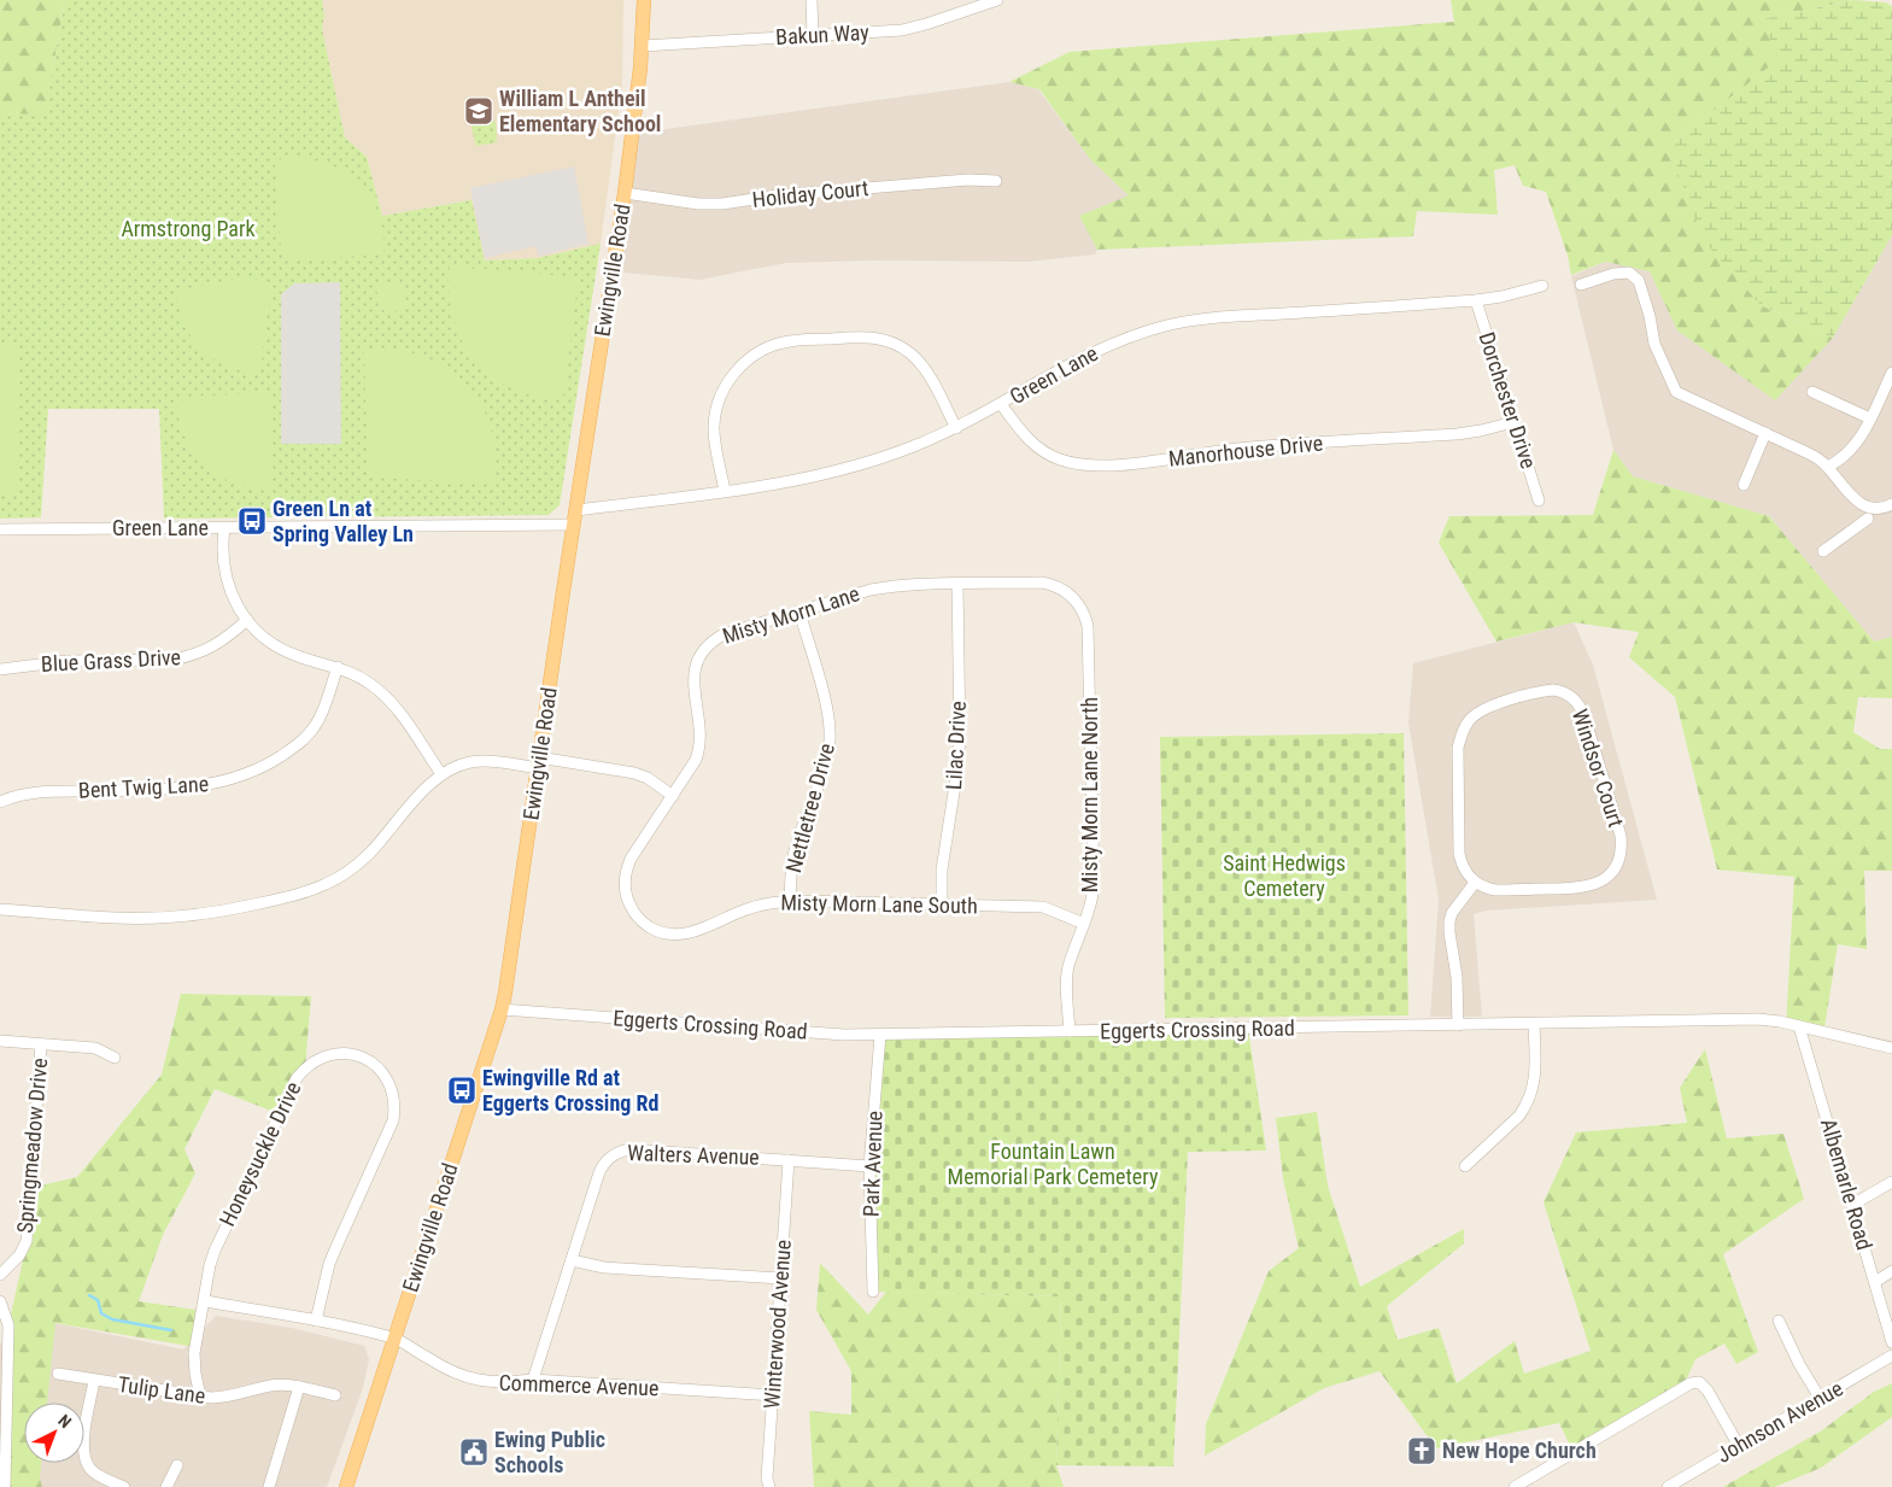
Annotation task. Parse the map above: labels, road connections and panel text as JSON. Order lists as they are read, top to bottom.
{
  "streets": {
    "main road": ["Ewingville Road"],
    "street": [
      "Bakun Way",
      "Holiday Court",
      "Green Lane",
      "Dorchester Drive",
      "Manorhouse Drive",
      "Misty Morn Lane",
      "Blue Grass Drive",
      "Lilac Drive",
      "Windsor Court",
      "Bent Twig Lane",
      "Misty Morn Lane North",
      "Nettletree Drive",
      "Misty Morn Lane South",
      "Eggerts Crossing Road",
      "Springmeadow Drive",
      "Honeysuckle Drive",
      "Walters Avenue",
      "Park Avenue",
      "Albemarle Road",
      "Winterwood Avenue",
      "Commerce Avenue",
      "Tulip Lane",
      "Johnson Avenue"
    ]
  },
  "crossings": [
    ["Bakun Way", "Ewingville Road"],
    ["Holiday Court", "Ewingville Road"],
    ["Ewingville Road", "Green Lane"],
    ["Ewingville Road", "Eggerts Crossing Road"],
    ["Ewingville Road", "Commerce Avenue"],
    ["Green Lane", "Dorchester Drive"],
    ["Green Lane", "Manorhouse Drive"],
    ["Dorchester Drive", "Manorhouse Drive"],
    ["Misty Morn Lane", "Lilac Drive"],
    ["Misty Morn Lane", "Misty Morn Lane North"],
    ["Misty Morn Lane", "Nettletree Drive"],
    ["Misty Morn Lane", "Misty Morn Lane South"],
    ["Lilac Drive", "Misty Morn Lane South"],
    ["Misty Morn Lane North", "Misty Morn Lane South"],
    ["Misty Morn Lane North", "Eggerts Crossing Road"],
    ["Nettletree Drive", "Misty Morn Lane South"],
    ["Eggerts Crossing Road", "Park Avenue"],
    ["Eggerts Crossing Road", "Albemarle Road"],
    ["Honeysuckle Drive", "Tulip Lane"],
    ["Walters Avenue", "Park Avenue"],
    ["Walters Avenue", "Winterwood Avenue"],
    ["Walters Avenue", "Commerce Avenue"],
    ["Winterwood Avenue", "Commerce Avenue"]
  ],
  "parks": ["Armstrong Park", "Saint Hedwigs Cemetery", "Fountain Lawn Memorial Park Cemetery"],
  "places": {
    "school or university": ["William L Antheil Elementary School"],
    "bus stop": ["Green Ln at Spring Valley Ln", "Ewingville Rd at Eggerts Crossing Rd"],
    "church": ["New Hope Church"],
    "public building": ["Ewing Public Schools"]
  },
  "north": "top right"
}
